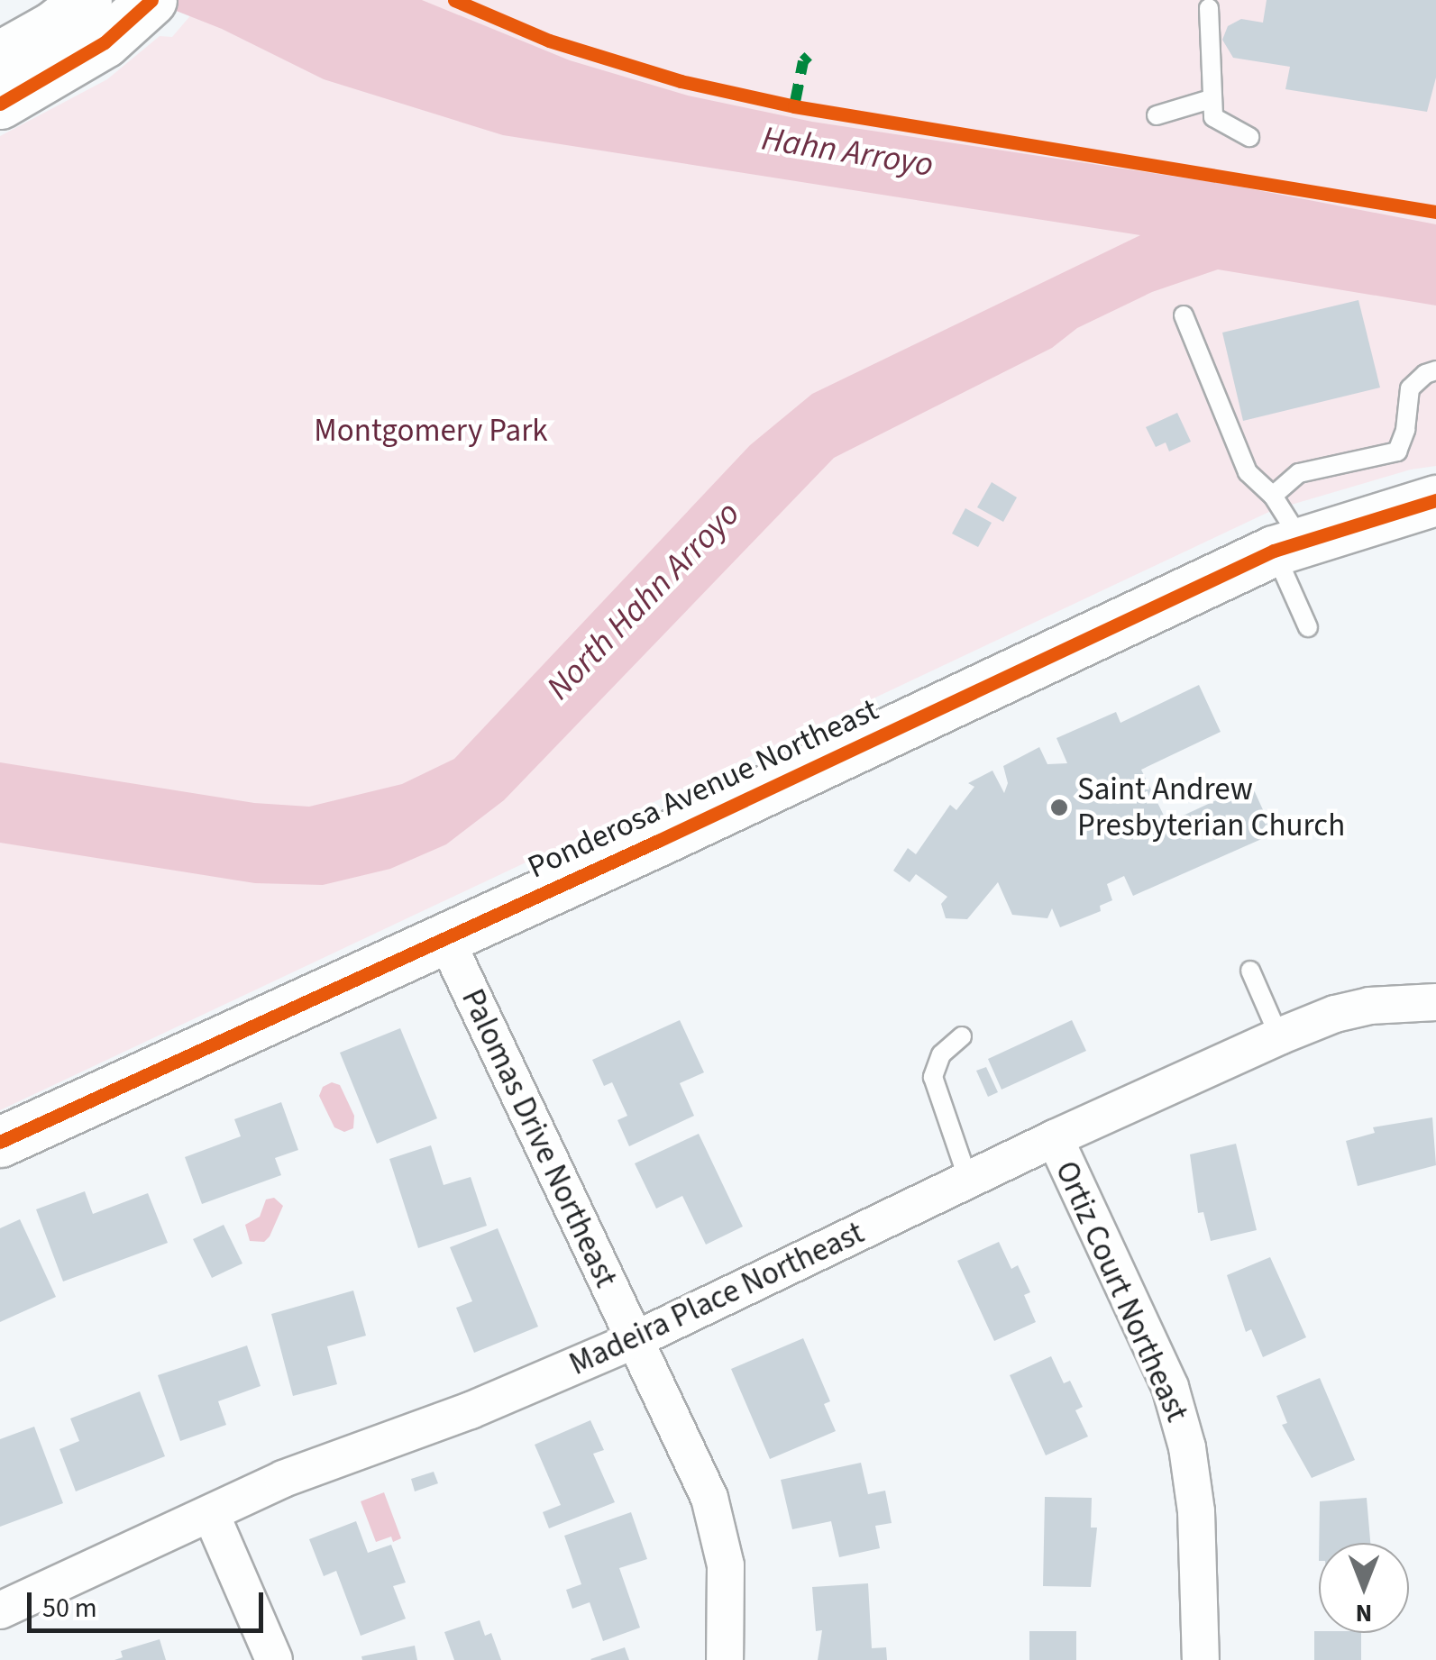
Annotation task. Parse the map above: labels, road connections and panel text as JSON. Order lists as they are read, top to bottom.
{
  "streets": {
    "street": [
      "Ponderosa Avenue Northeast",
      "Palomas Drive Northeast",
      "Ortiz Court Northeast",
      "Madeira Place Northeast"
    ]
  },
  "crossings": [
    ["Ponderosa Avenue Northeast", "Palomas Drive Northeast"],
    ["Palomas Drive Northeast", "Madeira Place Northeast"],
    ["Ortiz Court Northeast", "Madeira Place Northeast"]
  ],
  "water": ["Hahn Arroyo", "North Hahn Arroyo"],
  "parks": ["Montgomery Park"],
  "places": ["Saint Andrew Presbyterian Church"],
  "scale_bar": "50 m",
  "north": "bottom"
}
